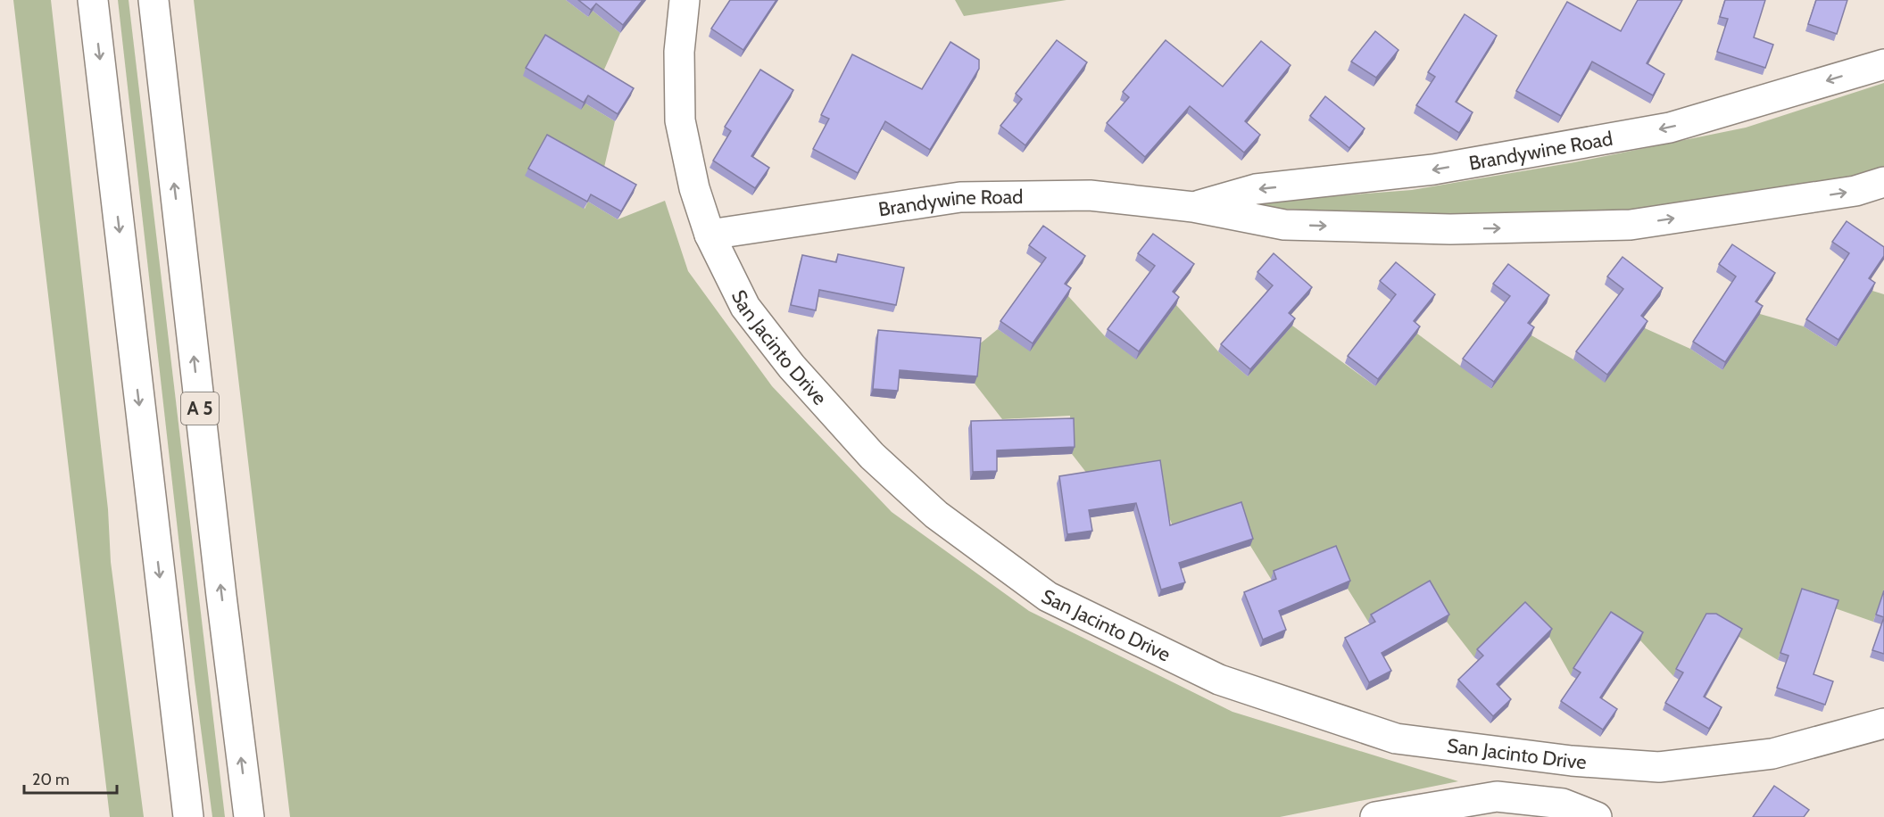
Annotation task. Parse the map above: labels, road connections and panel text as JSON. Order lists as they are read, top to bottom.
{
  "streets": {
    "main road": ["Brandywine Road", "San Jacinto Drive", "A 5"]
  },
  "crossings": [
    ["Brandywine Road", "San Jacinto Drive"]
  ],
  "scale_bar": "20 m"
}
